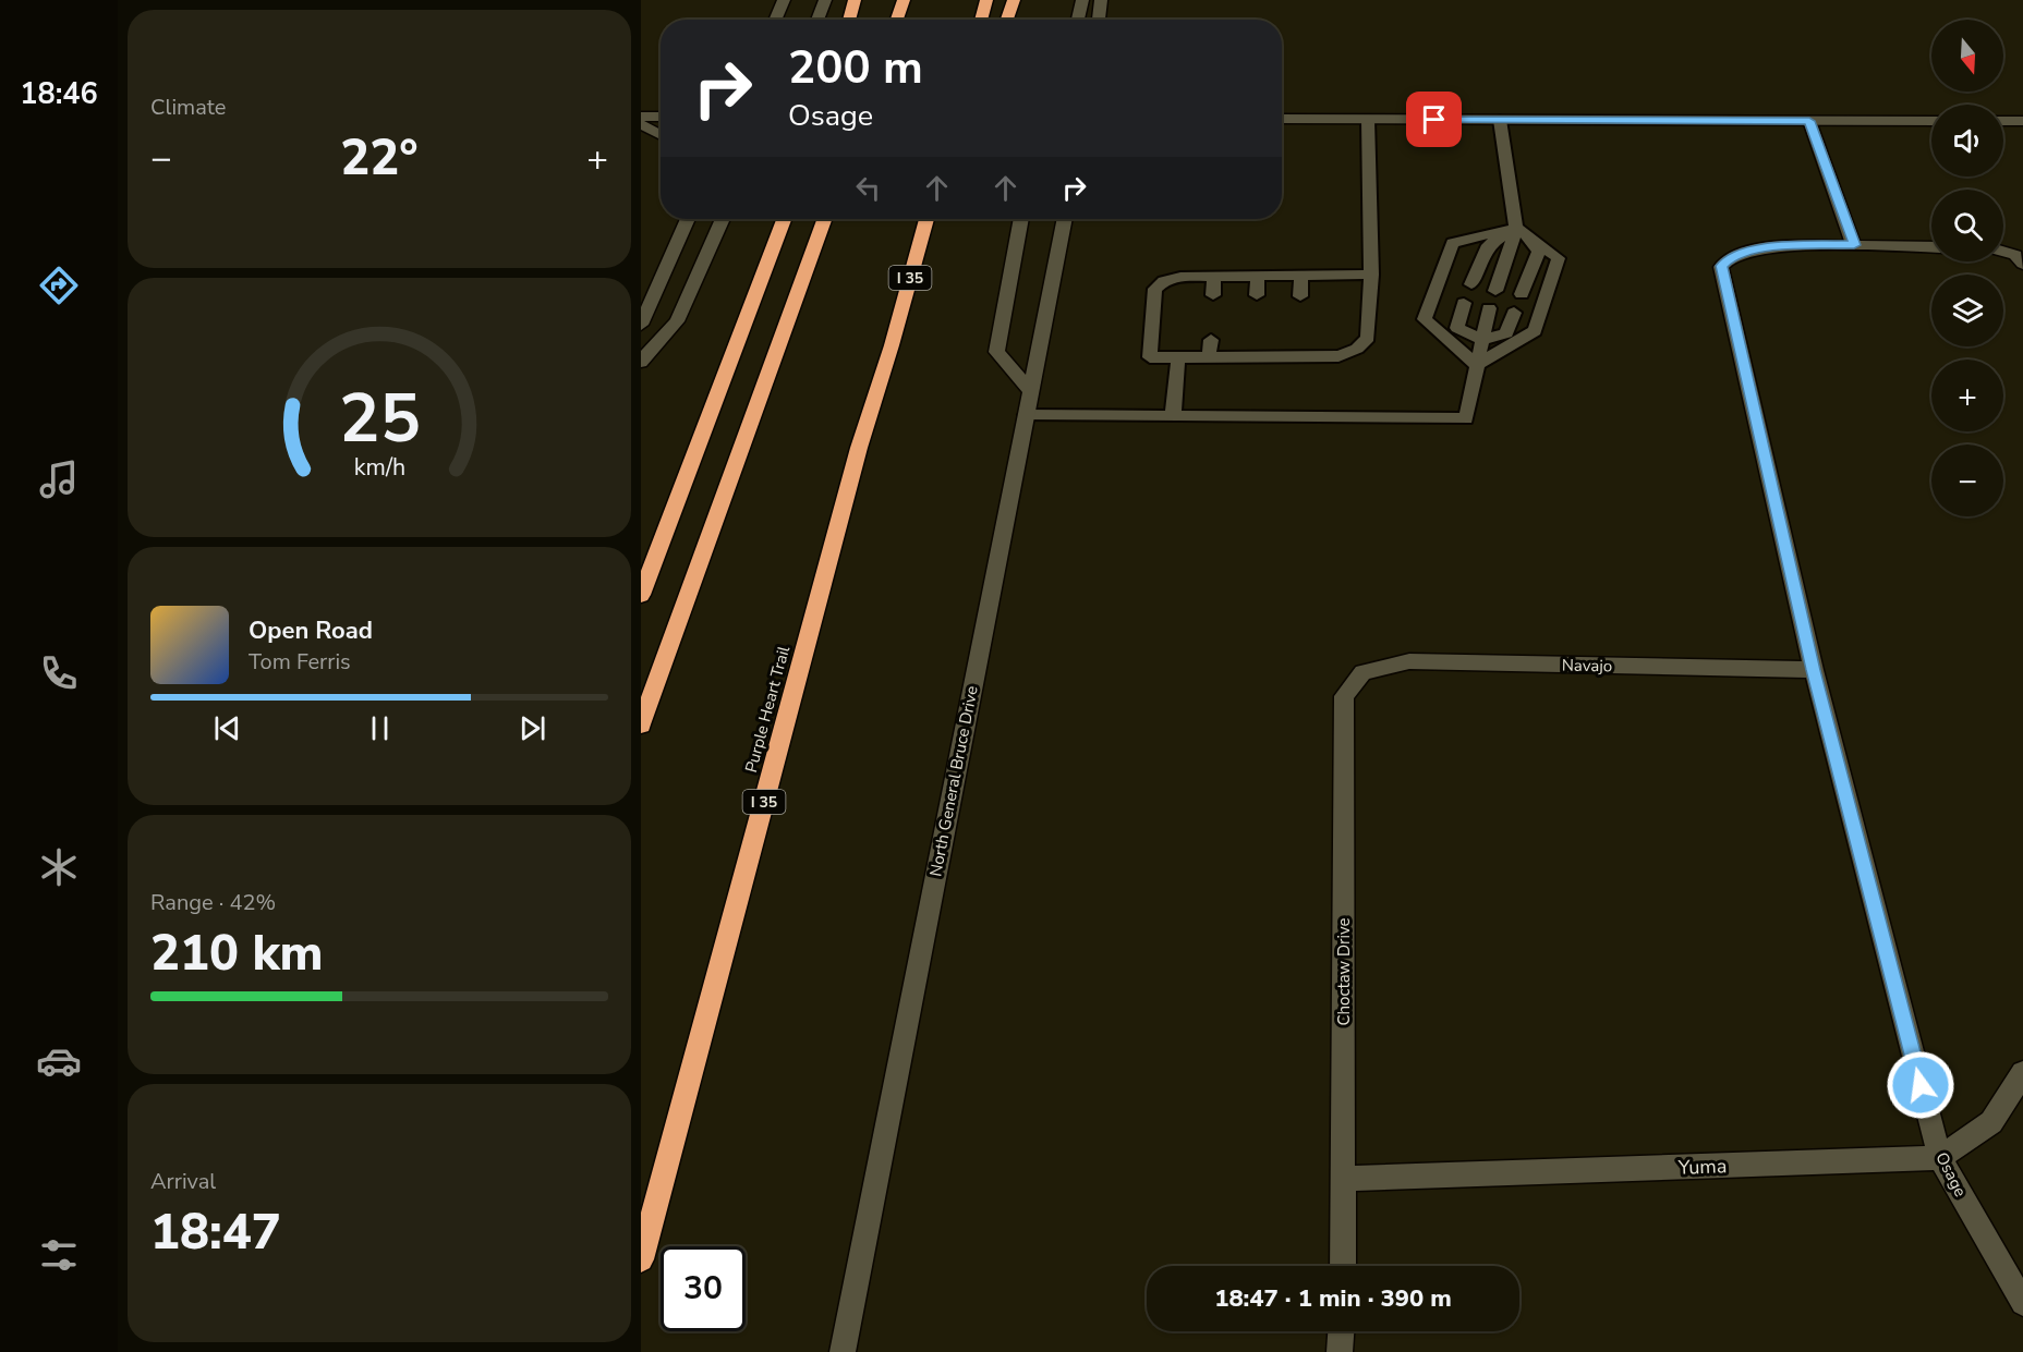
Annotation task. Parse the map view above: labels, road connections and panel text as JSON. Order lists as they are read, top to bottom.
{
  "streets": {
    "highway": ["I 35", "Purple Heart Trail"],
    "street": [
      "Navajo",
      "North General Bruce Drive",
      "Choctaw Drive",
      "Yuma",
      "Osage"
    ]
  },
  "crossings": [
    ["Navajo", "Choctaw Drive"],
    ["Navajo", "Osage"],
    ["Choctaw Drive", "Yuma"],
    ["Yuma", "Osage"]
  ],
  "north": "bottom",
  "page": {
    "tabs": "18:46",
    "tile": [
      "Climate",
      ["Range · 42%", "210 km"],
      ["Arrival", "18:47"]
    ],
    "map_buttons": ["+", "−"],
    "turn": ["200 m", "Osage"],
    "heat": ["−", "22°", "+"],
    "song": ["Open Road", "Tom Ferris"],
    "limit": "30",
    "trip": "18:47 · 1 min · 390 m",
    "gauge": ["25", "km/h"]
  }
}
